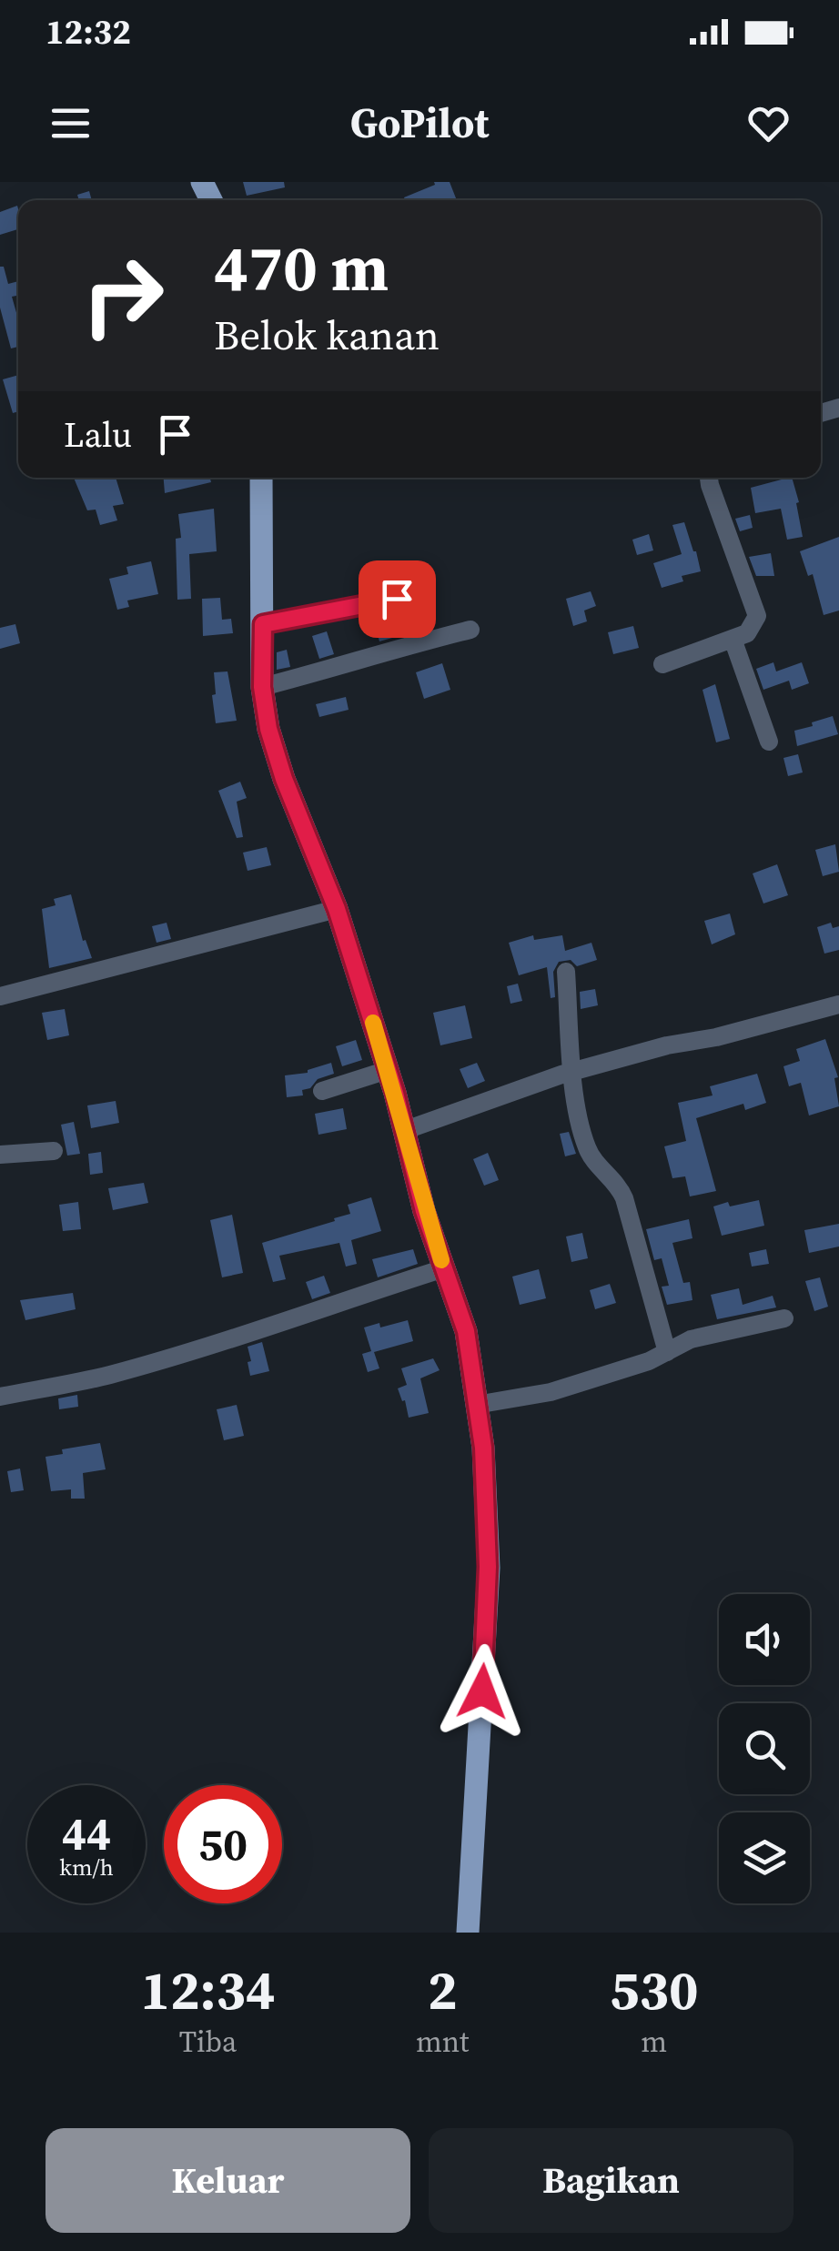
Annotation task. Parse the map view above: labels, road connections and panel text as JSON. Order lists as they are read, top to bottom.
{
  "page": {
    "status": "12:32",
    "header": "GoPilot",
    "turn": ["470 m", "Belok kanan"],
    "then": "Lalu",
    "speed": "44 km/h",
    "limit": "50",
    "eta": [
      "12:34",
      "Tiba",
      "2",
      "mnt",
      "530",
      "m"
    ],
    "buttons": ["Keluar", "Bagikan"]
  }
}
